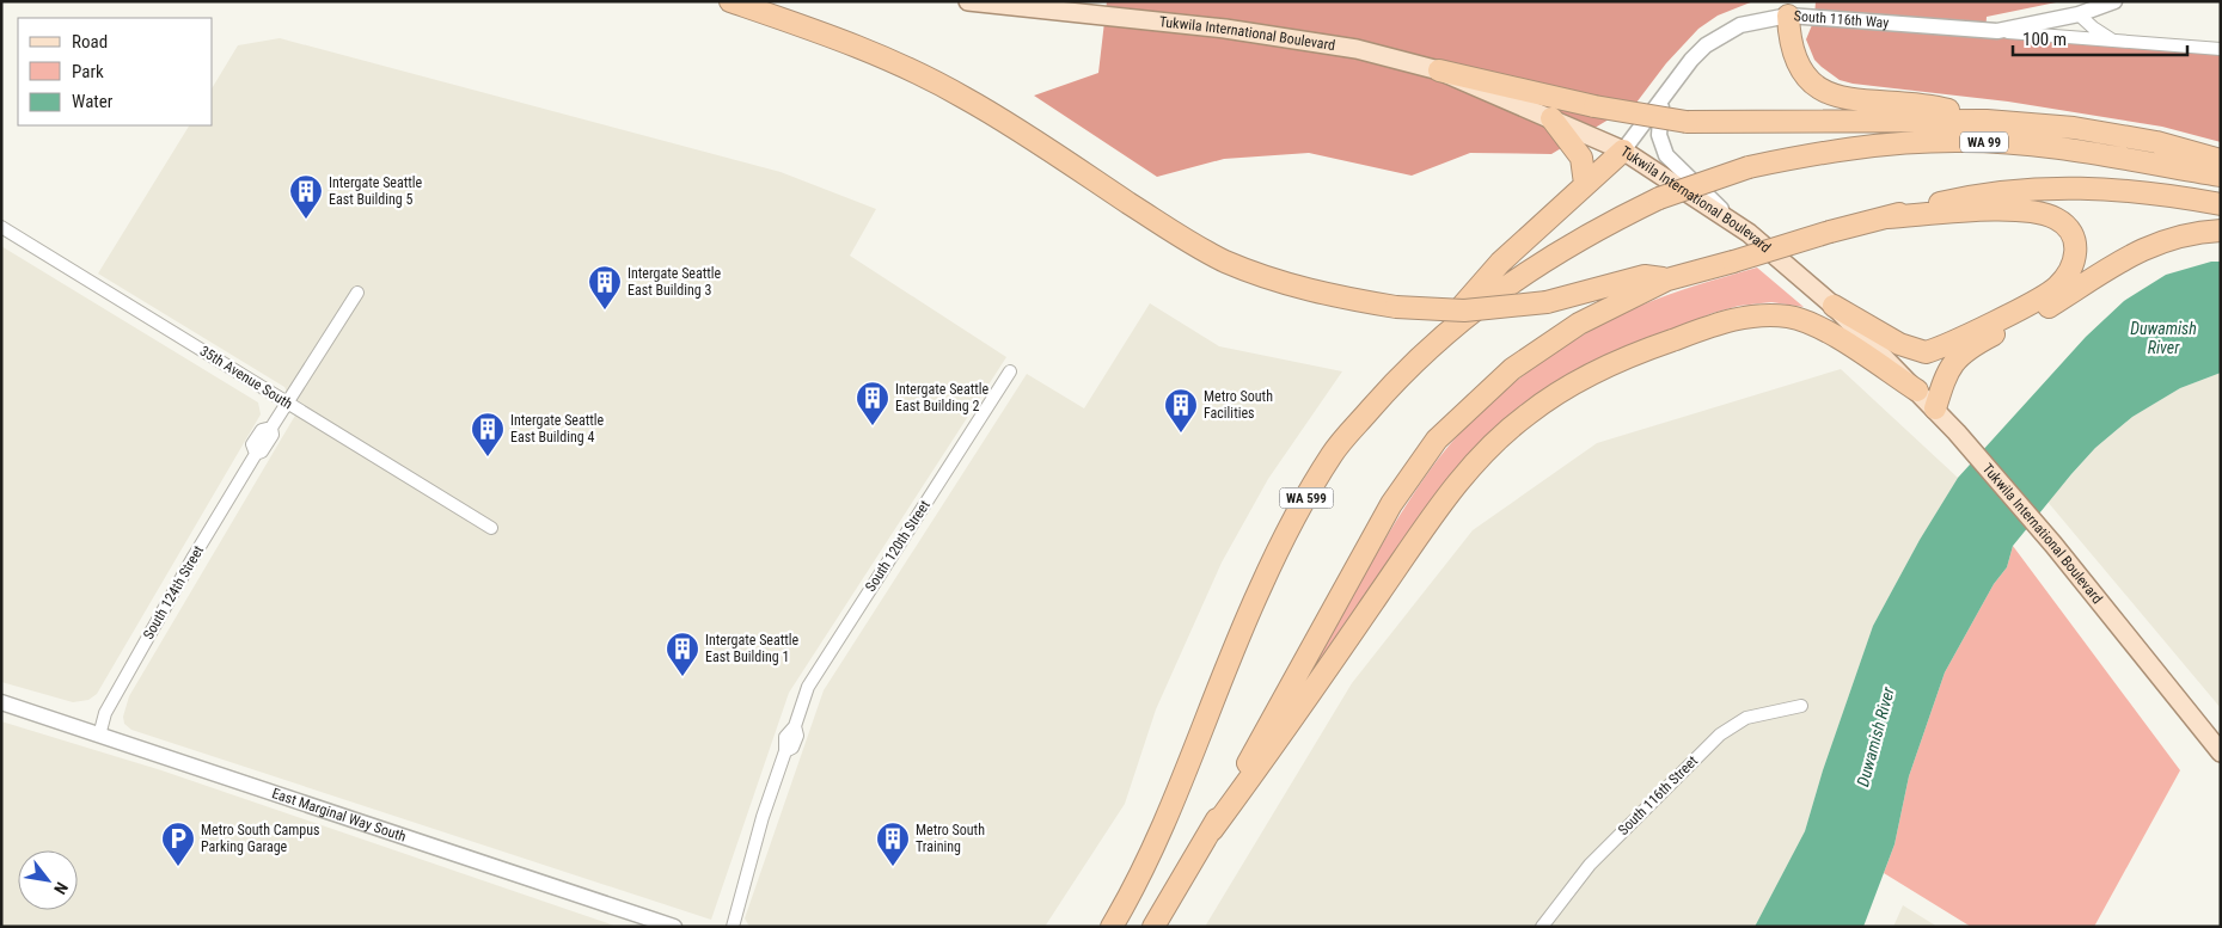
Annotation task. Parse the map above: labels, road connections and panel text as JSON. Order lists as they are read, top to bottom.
{
  "streets": {
    "highway": ["WA 99", "WA 599"],
    "main road": ["Tukwila International Boulevard"],
    "street": [
      "South 116th Way",
      "35th Avenue South",
      "South 120th Street",
      "South 124th Street",
      "South 116th Street",
      "East Marginal Way South"
    ]
  },
  "crossings": [
    ["South 116th Way", "Tukwila International Boulevard"],
    ["WA 99", "WA 599"],
    ["35th Avenue South", "South 124th Street"],
    ["South 124th Street", "East Marginal Way South"]
  ],
  "water": ["Duwamish River"],
  "places": {
    "building": [
      "Intergate Seattle East Building 5",
      "Intergate Seattle East Building 3",
      "Intergate Seattle East Building 2",
      "Metro South Facilities",
      "Intergate Seattle East Building 4",
      "Intergate Seattle East Building 1",
      "Metro South Training"
    ],
    "parking": ["Metro South Campus Parking Garage"]
  },
  "legend": ["Road", "Park", "Water"],
  "scale_bar": "100 m",
  "north": "bottom right"
}
